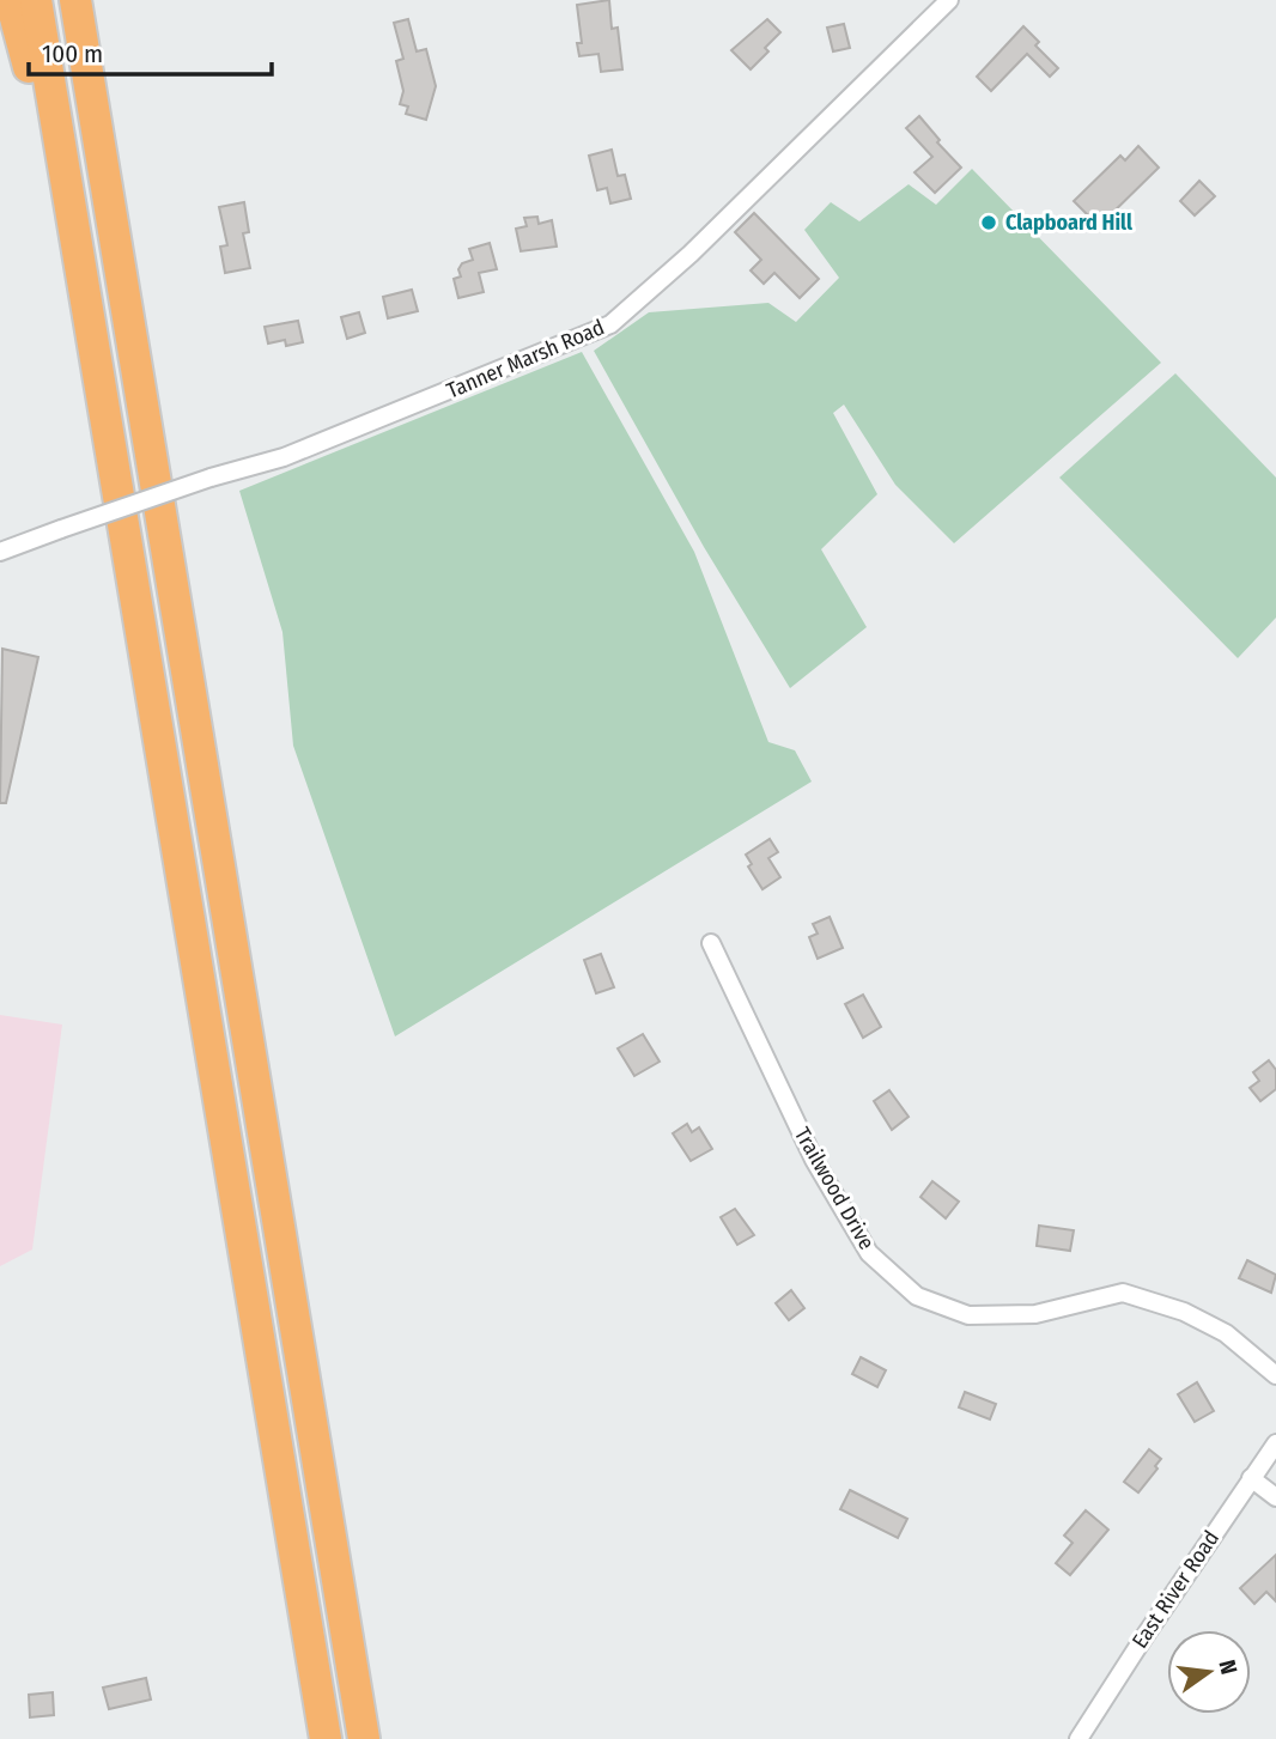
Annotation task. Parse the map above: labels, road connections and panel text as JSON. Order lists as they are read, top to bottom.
{
  "streets": {
    "street": ["Tanner Marsh Road", "Trailwood Drive", "East River Road"]
  },
  "places": ["Clapboard Hill"],
  "scale_bar": "100 m",
  "north": "right"
}
